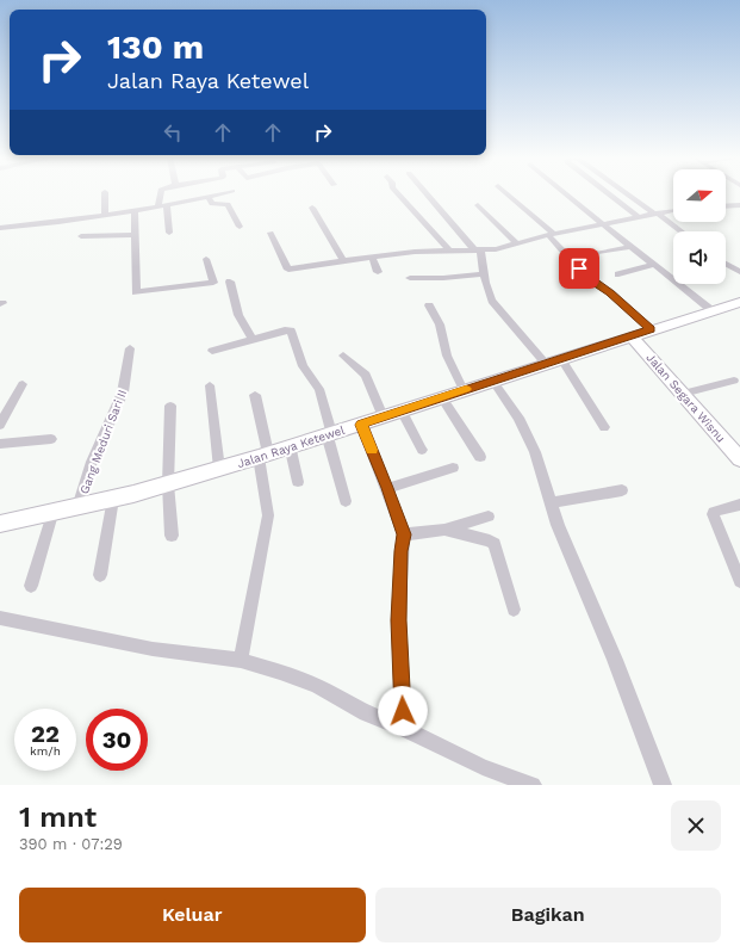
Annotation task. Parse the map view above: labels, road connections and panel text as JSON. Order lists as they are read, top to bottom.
{
  "streets": {
    "main road": ["Jalan Segara Wisnu", "Jalan Raya Ketewel"],
    "street": ["Gang Meduri Sari II"]
  },
  "crossings": [
    ["Jalan Segara Wisnu", "Jalan Raya Ketewel"],
    ["Gang Meduri Sari II", "Jalan Raya Ketewel"]
  ],
  "north": "right",
  "page": {
    "turn": ["130 m", "Jalan Raya Ketewel"],
    "speed": "22 km/h",
    "limit": "30",
    "heading": ["1 mnt", "390 m · 07:29"],
    "buttons": ["Keluar", "Bagikan"]
  }
}
